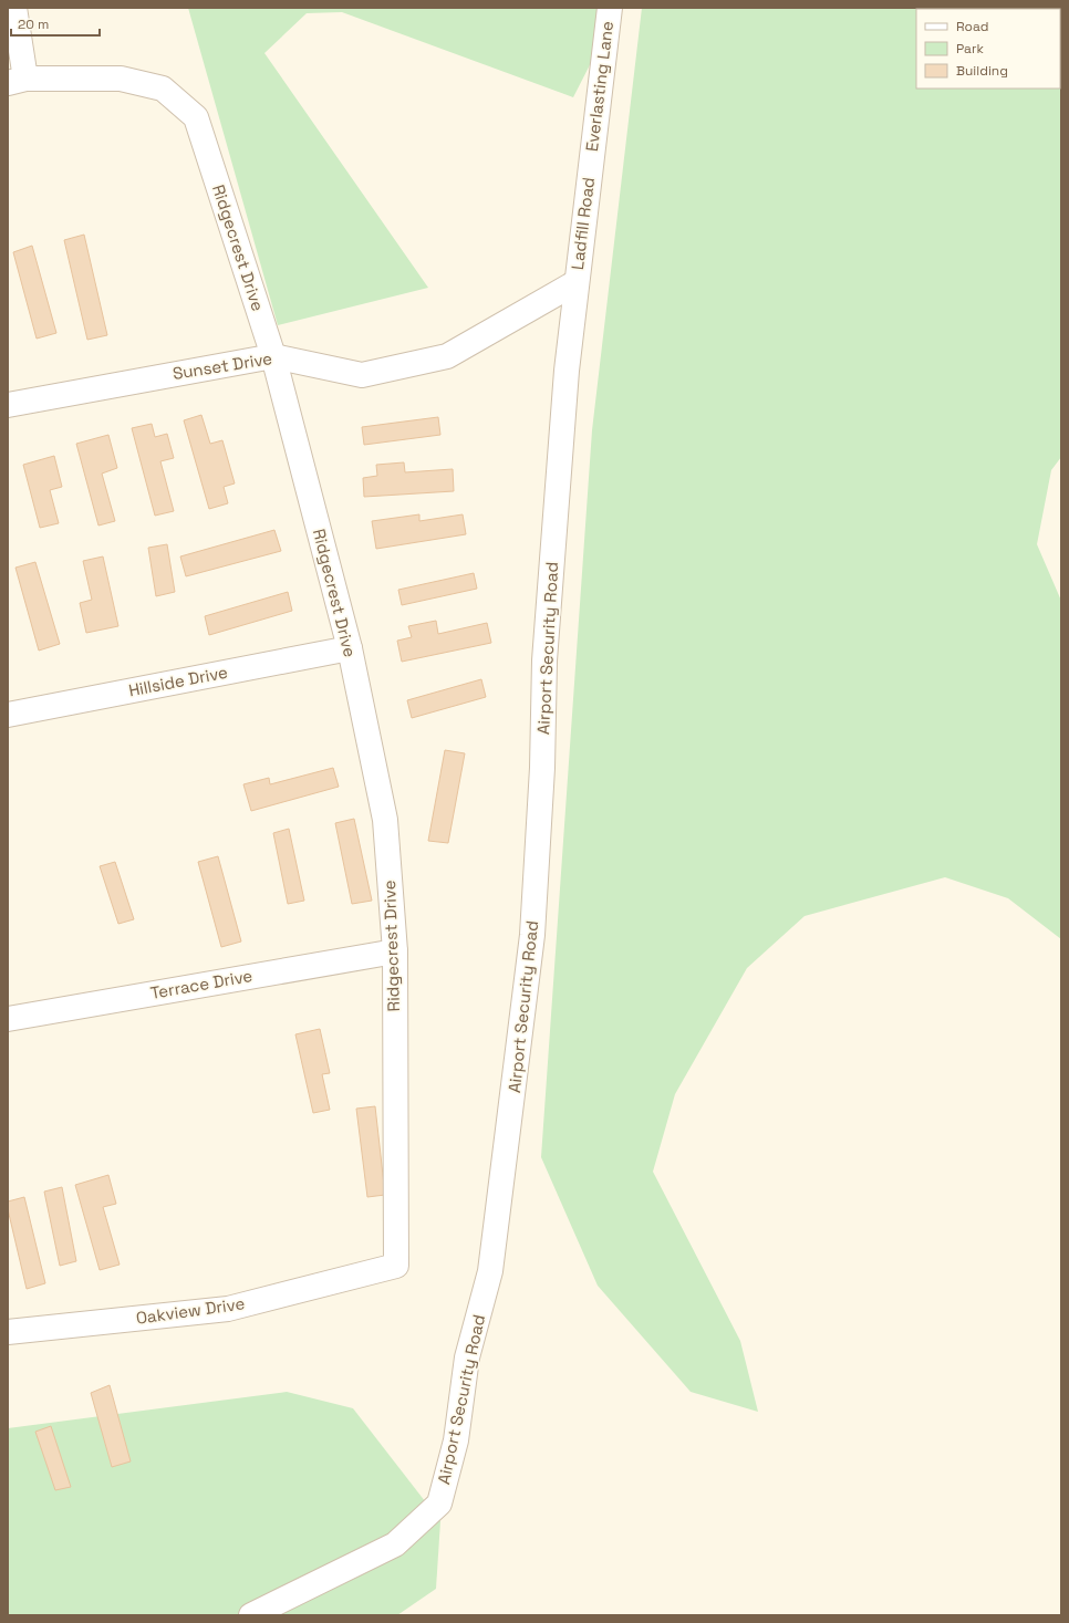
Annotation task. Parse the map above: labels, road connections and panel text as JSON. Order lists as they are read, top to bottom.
{
  "streets": {
    "street": [
      "Everlasting Lane",
      "Ladfill Road",
      "Ridgecrest Drive",
      "Sunset Drive",
      "Airport Security Road",
      "Hillside Drive",
      "Terrace Drive",
      "Oakview Drive"
    ]
  },
  "crossings": [
    ["Everlasting Lane", "Ladfill Road"],
    ["Ladfill Road", "Sunset Drive"],
    ["Ladfill Road", "Airport Security Road"],
    ["Ridgecrest Drive", "Sunset Drive"],
    ["Ridgecrest Drive", "Hillside Drive"],
    ["Ridgecrest Drive", "Terrace Drive"],
    ["Ridgecrest Drive", "Oakview Drive"],
    ["Sunset Drive", "Airport Security Road"]
  ],
  "legend": ["Road", "Park", "Building"],
  "scale_bar": "20 m"
}
